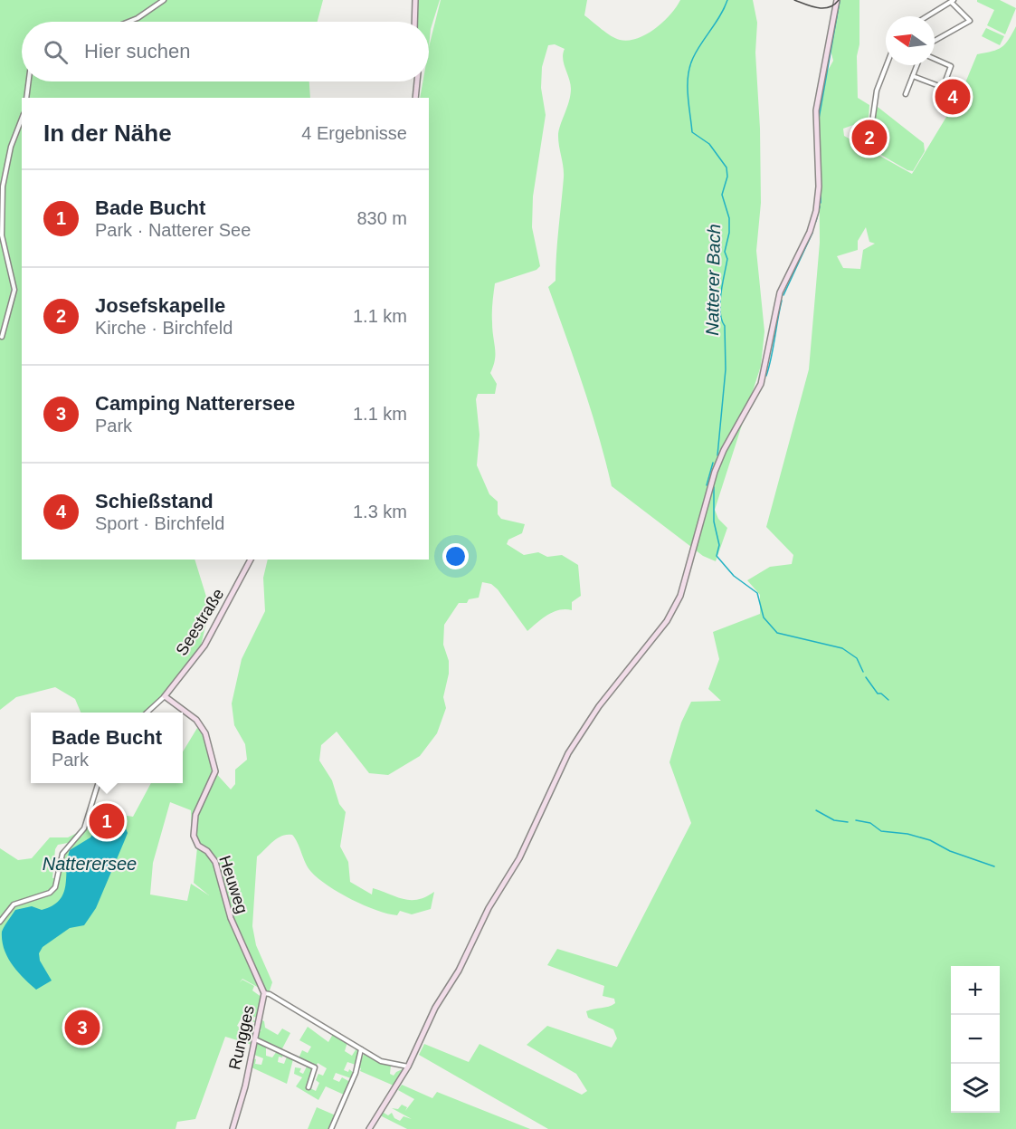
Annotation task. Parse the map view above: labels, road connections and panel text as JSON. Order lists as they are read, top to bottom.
{
  "streets": {
    "main road": ["Seestraße", "Heuweg", "Rungges"]
  },
  "crossings": [
    ["Seestraße", "Heuweg"],
    ["Heuweg", "Rungges"]
  ],
  "water": ["Natterer Bach", "Natterersee"],
  "north": "left",
  "page": {
    "search": "Hier suchen",
    "pins": [
      "4",
      "2",
      "1",
      "3"
    ],
    "heading": ["In der Nähe", "4 Ergebnisse"],
    "list": [
      {
        "mark": "1",
        "name": "Bade Bucht",
        "note": "Park · Natterer See",
        "value": "830 m"
      },
      {
        "mark": "2",
        "name": "Josefskapelle",
        "note": "Kirche · Birchfeld",
        "value": "1.1 km"
      },
      {
        "mark": "3",
        "name": "Camping Natterersee",
        "note": "Park",
        "value": "1.1 km"
      },
      {
        "mark": "4",
        "name": "Schießstand",
        "note": "Sport · Birchfeld",
        "value": "1.3 km"
      }
    ],
    "popup": ["Bade Bucht", "Park"],
    "map_buttons": ["+", "−"]
  }
}
